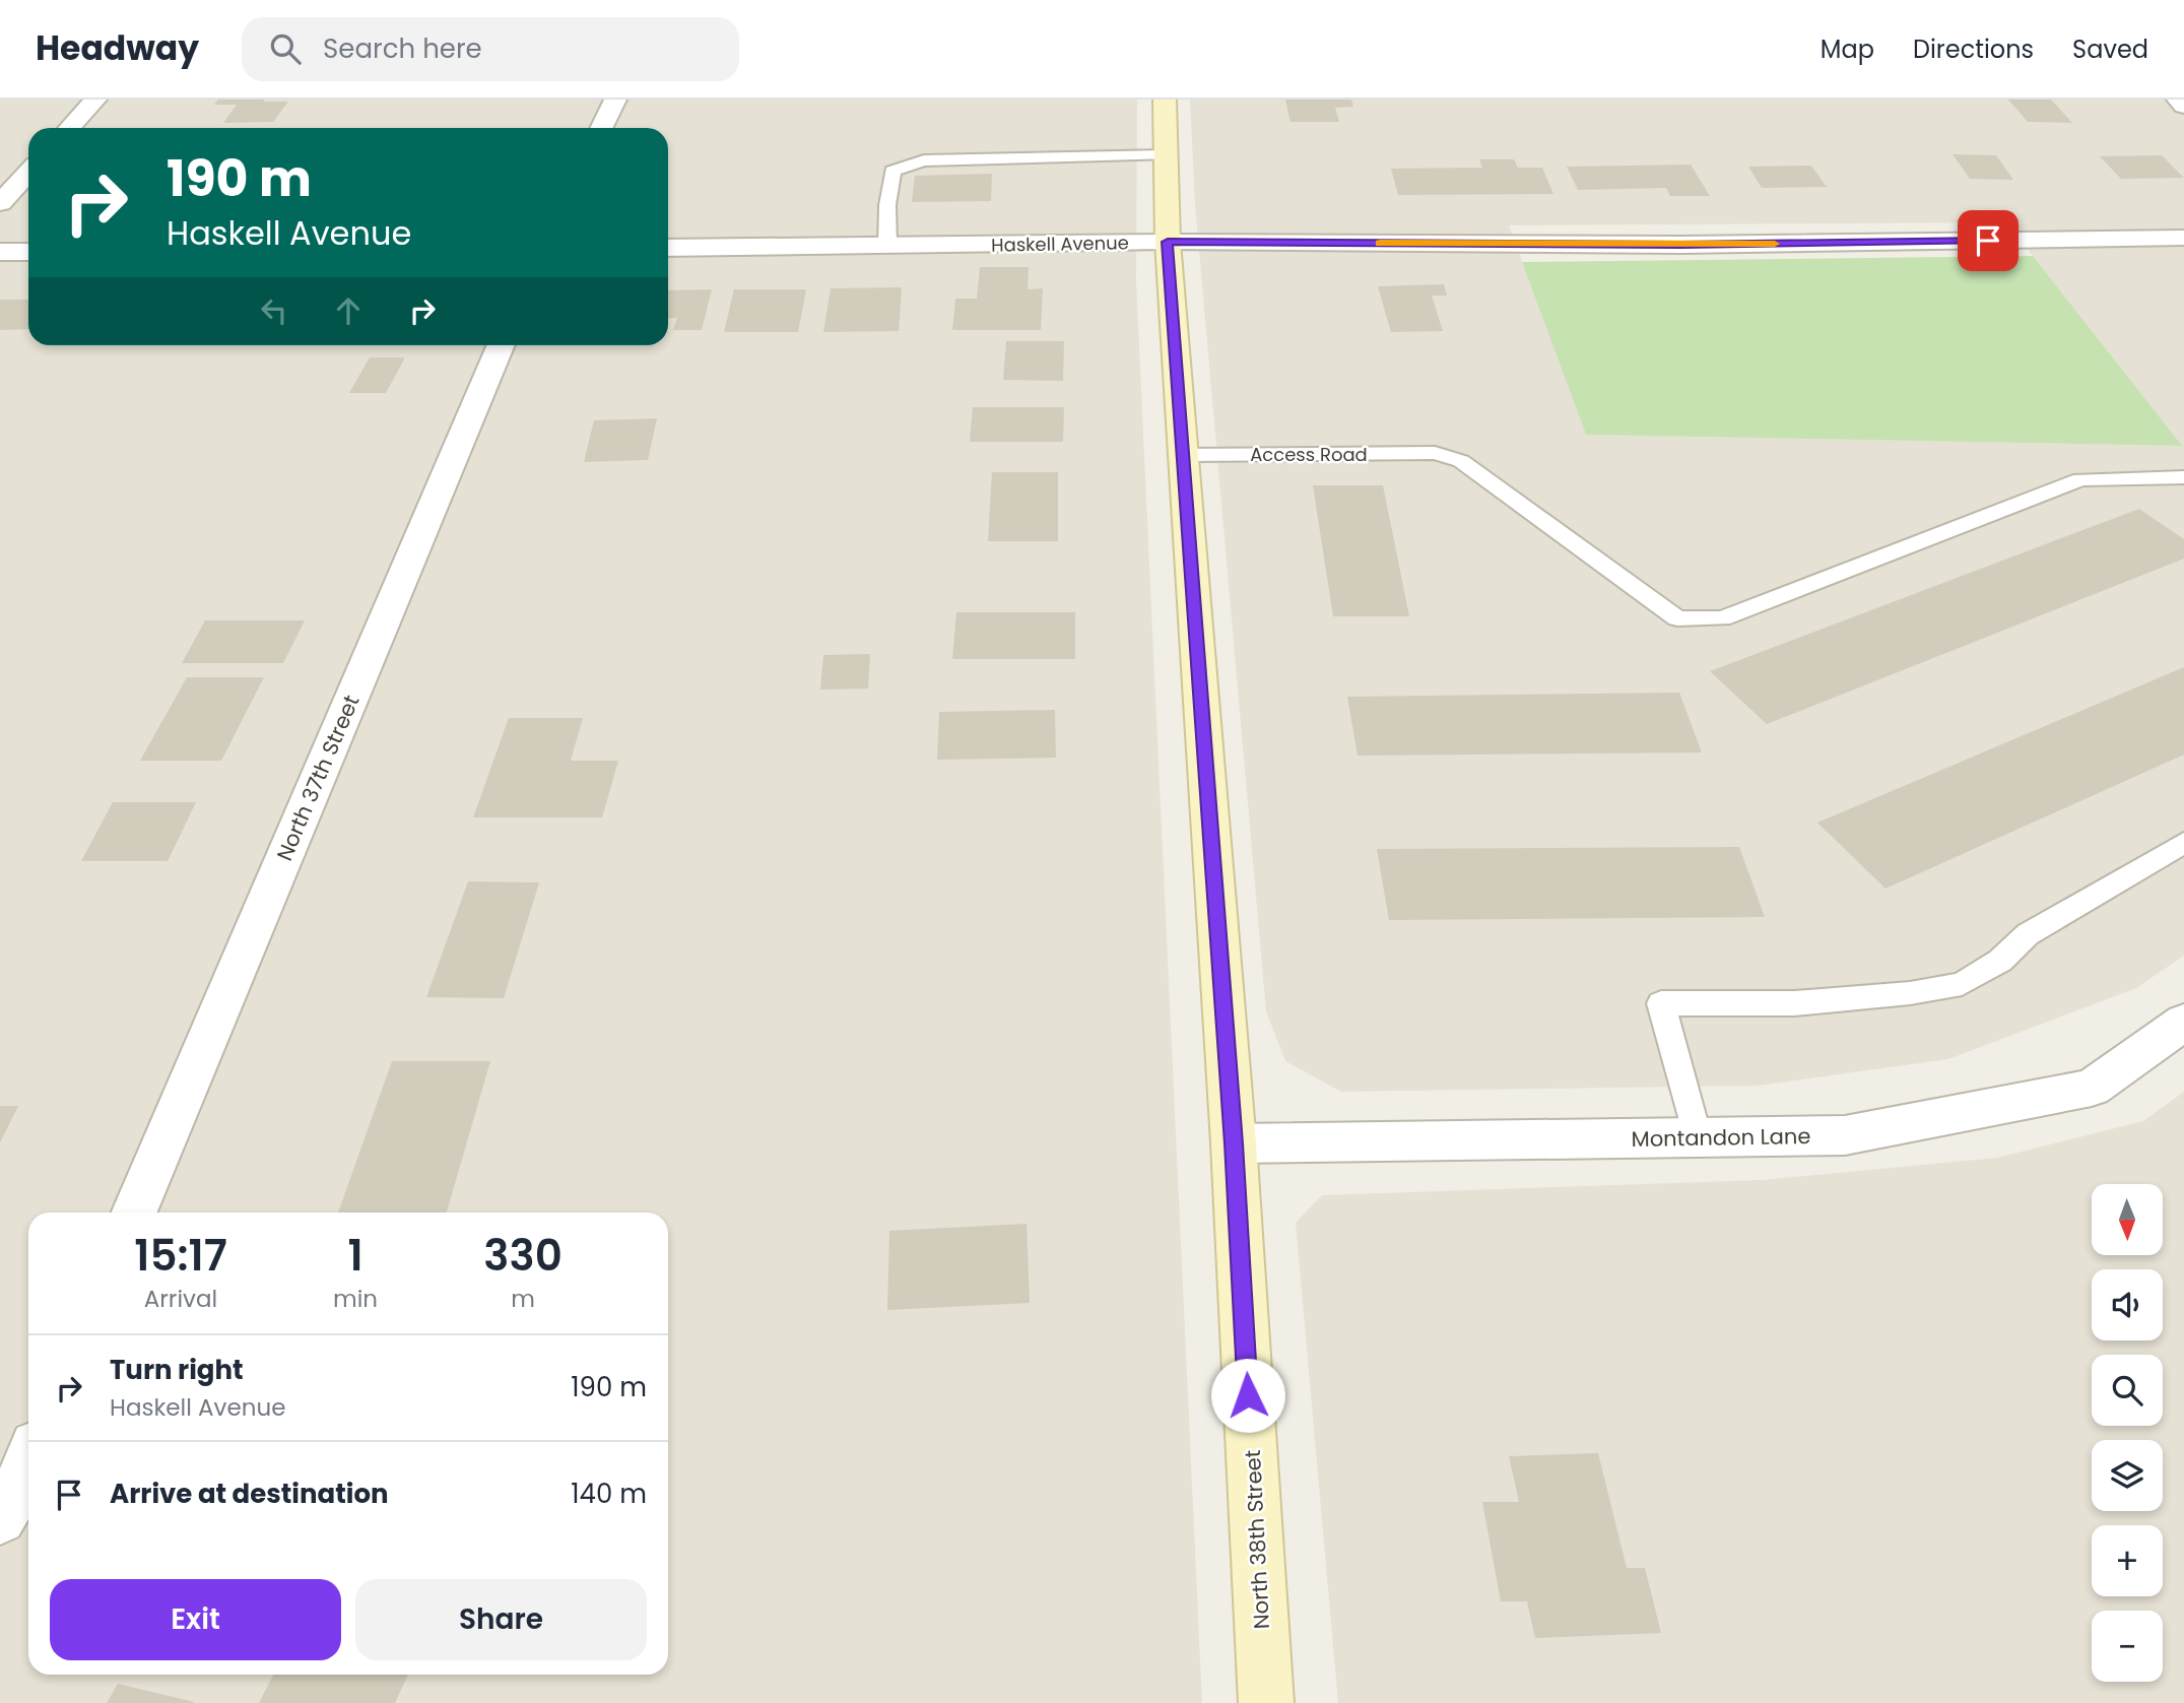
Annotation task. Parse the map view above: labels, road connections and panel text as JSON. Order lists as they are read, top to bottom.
{
  "streets": {
    "street": [
      "Haskell Avenue",
      "North 37th Street",
      "Montandon Lane",
      "North 38th Street"
    ],
    "lane": ["Access Road"]
  },
  "crossings": [
    ["Haskell Avenue", "North 38th Street"],
    ["Access Road", "North 38th Street"],
    ["Montandon Lane", "North 38th Street"]
  ],
  "north": "bottom",
  "page": {
    "header": "Headway",
    "search": "Search here",
    "nav": ["Map", "Directions", "Saved"],
    "turn": ["190 m", "Haskell Avenue"],
    "map_buttons": ["+", "−"],
    "eta": [
      "15:17",
      "Arrival",
      "1",
      "min",
      "330",
      "m"
    ],
    "list": [
      {
        "name": "Turn right",
        "note": "Haskell Avenue",
        "value": "190 m"
      },
      {
        "name": "Arrive at destination",
        "value": "140 m"
      }
    ],
    "buttons": ["Exit", "Share"]
  }
}
